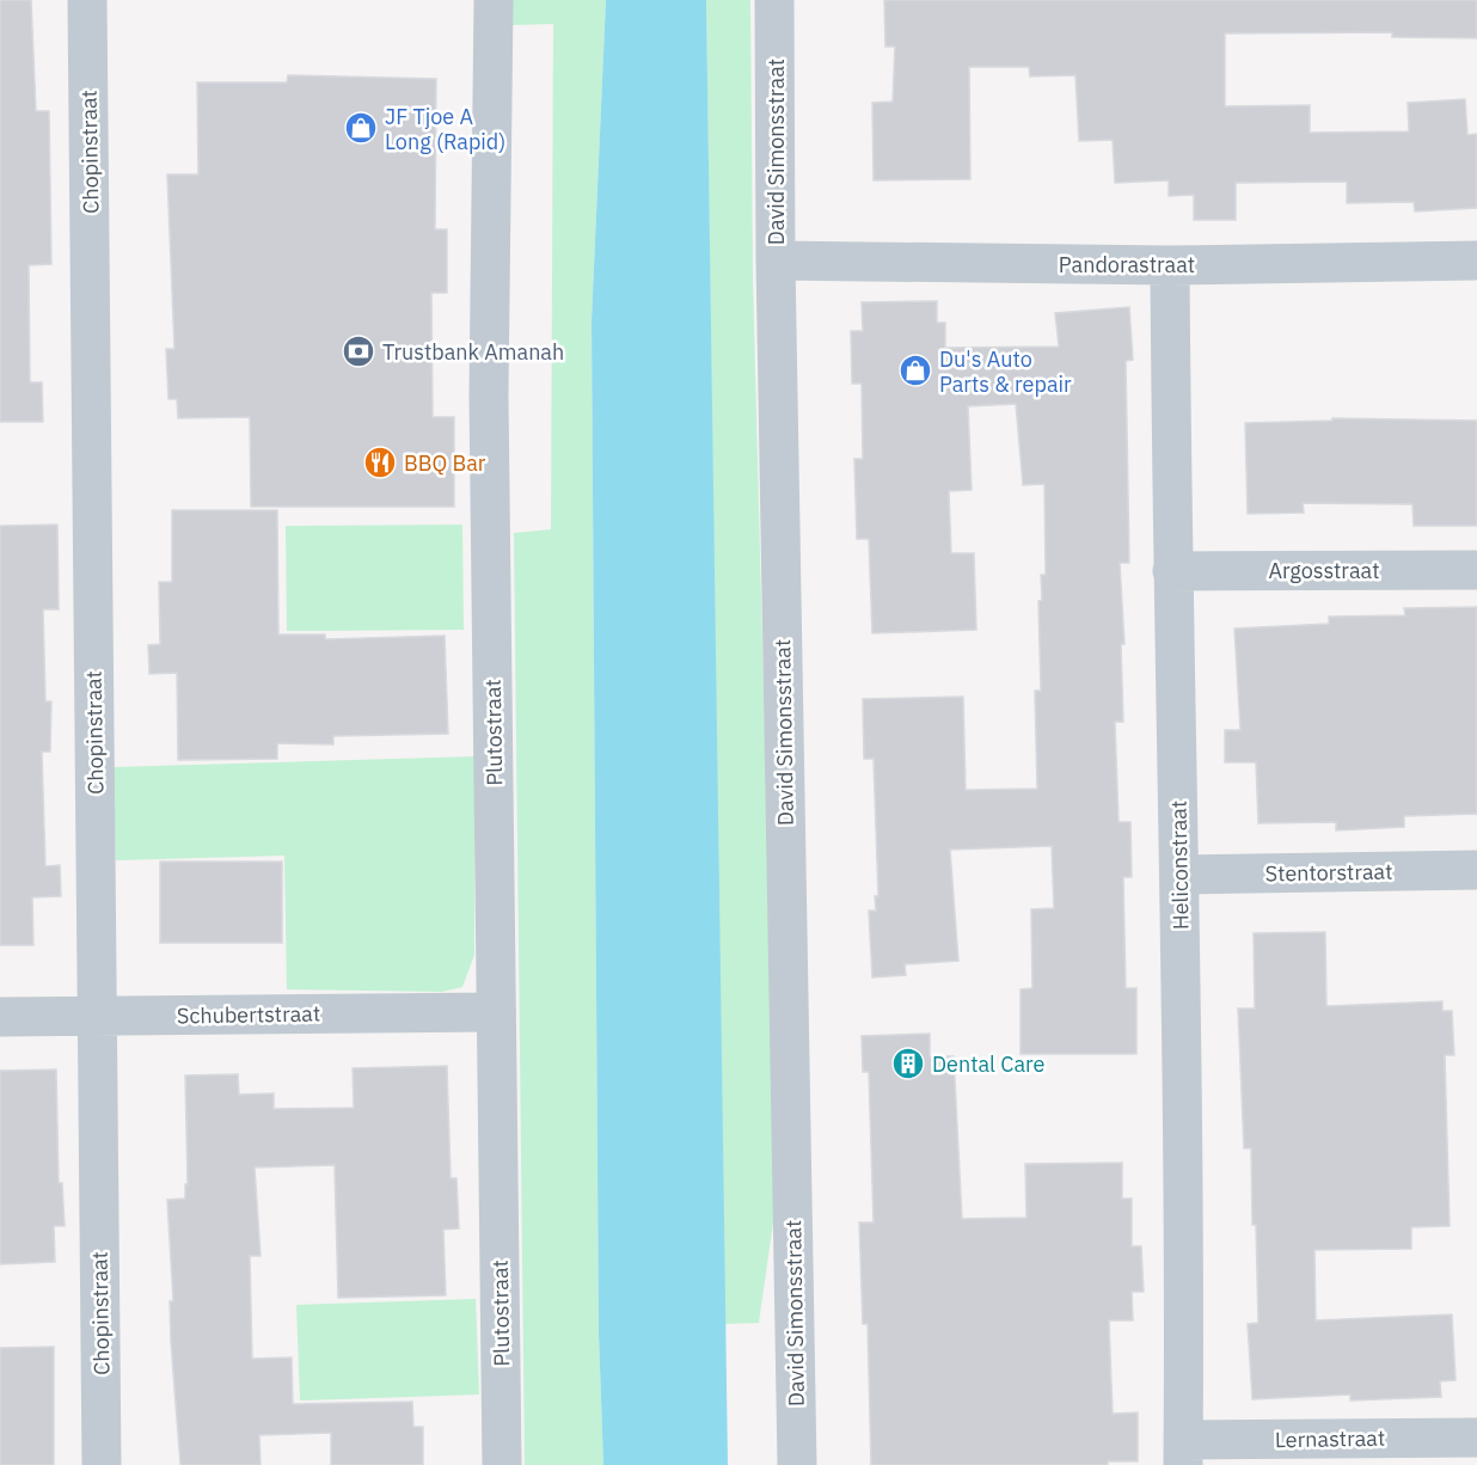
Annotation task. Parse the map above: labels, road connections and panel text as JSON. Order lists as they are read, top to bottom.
{
  "streets": {
    "street": [
      "Chopinstraat",
      "David Simonsstraat",
      "Pandorastraat",
      "Argosstraat",
      "Plutostraat",
      "Heliconstraat",
      "Stentorstraat",
      "Schubertstraat",
      "Lernastraat"
    ]
  },
  "crossings": [
    ["Chopinstraat", "Schubertstraat"],
    ["David Simonsstraat", "Pandorastraat"],
    ["Pandorastraat", "Heliconstraat"],
    ["Argosstraat", "Heliconstraat"],
    ["Plutostraat", "Schubertstraat"],
    ["Heliconstraat", "Stentorstraat"],
    ["Heliconstraat", "Lernastraat"]
  ],
  "places": {
    "shop": ["JF Tjoe A Long (Rapid)", "Du's Auto Parts & repair"],
    "bank": ["Trustbank Amanah"],
    "restaurant": ["BBQ Bar"],
    "building": ["Dental Care"]
  }
}
